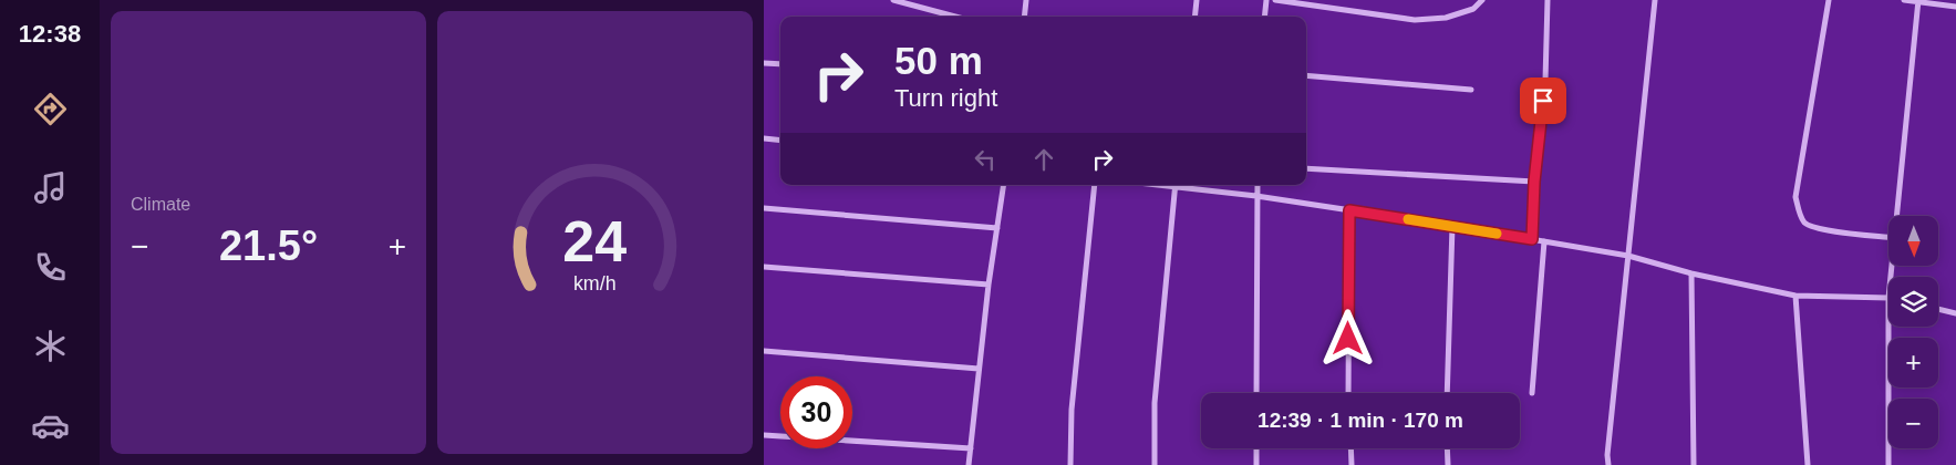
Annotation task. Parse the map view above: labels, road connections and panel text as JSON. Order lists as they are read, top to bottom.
{
  "north": "bottom",
  "page": {
    "tabs": "12:38",
    "tile": "Climate",
    "turn": ["50 m", "Turn right"],
    "map_buttons": ["+", "−"],
    "heat": ["−", "21.5°", "+"],
    "limit": "30",
    "trip": "12:39 · 1 min · 170 m",
    "gauge": ["24", "km/h"]
  }
}
